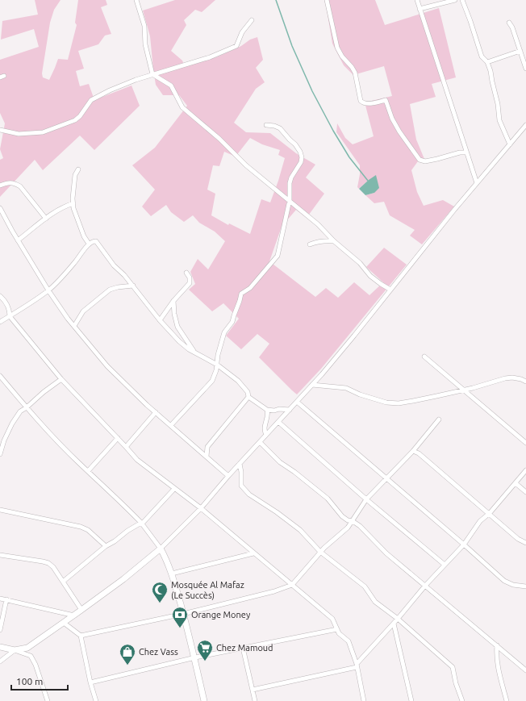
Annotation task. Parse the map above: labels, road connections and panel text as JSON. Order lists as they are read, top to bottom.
{
  "places": {
    "mosque": ["Mosquée Al Mafaz (Le Succès)"],
    "bank": ["Orange Money"],
    "supermarket": ["Chez Mamoud"],
    "shop": ["Chez Vass"]
  },
  "scale_bar": "100 m"
}
